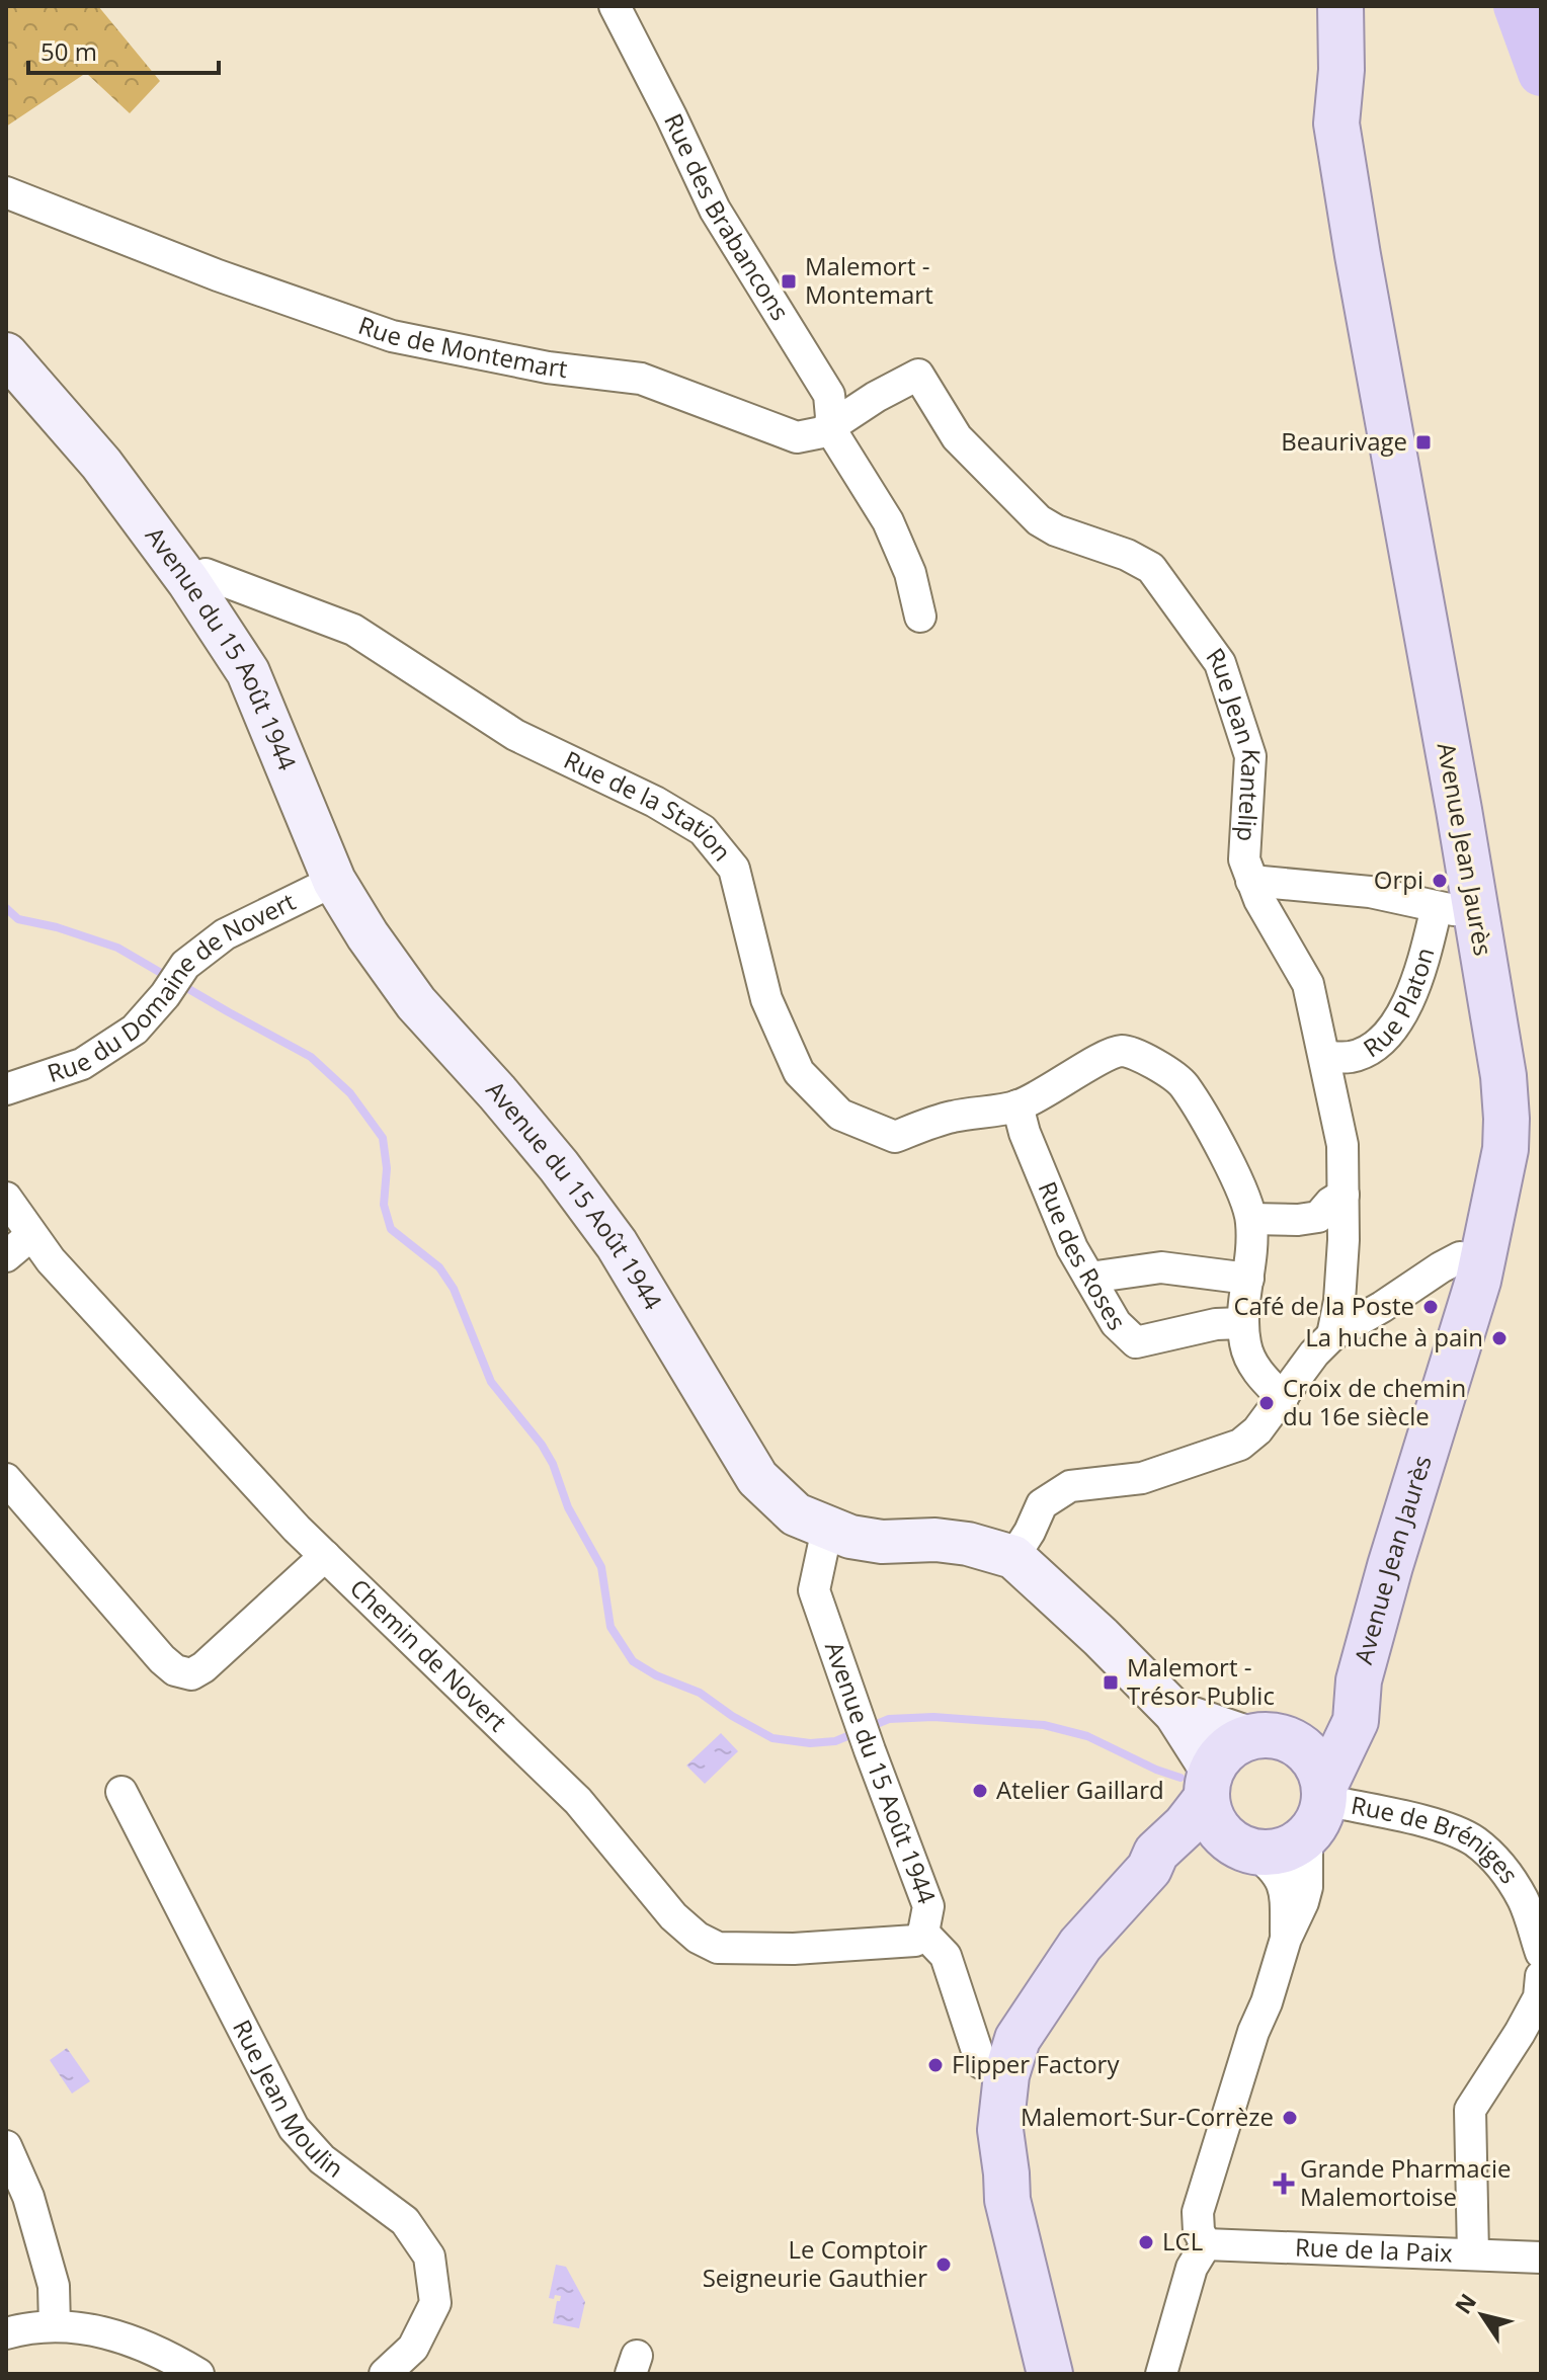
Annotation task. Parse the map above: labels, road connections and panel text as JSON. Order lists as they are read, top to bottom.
{
  "streets": {
    "main road": ["Avenue du 15 Août 1944", "Avenue Jean Jaurès"],
    "street": [
      "Rue des Brabancons",
      "Rue de Montemart",
      "Rue Jean Kantelip",
      "Rue de la Station",
      "Rue du Domaine de Novert",
      "Rue Platon",
      "Rue des Roses",
      "Chemin de Novert",
      "Rue de Bréniges",
      "Rue Jean Moulin",
      "Rue de la Paix"
    ]
  },
  "crossings": [
    ["Rue des Brabancons", "Rue de Montemart"],
    ["Rue de Montemart", "Rue Jean Kantelip"],
    ["Avenue du 15 Août 1944", "Rue de la Station"],
    ["Avenue du 15 Août 1944", "Rue du Domaine de Novert"],
    ["Avenue du 15 Août 1944", "Chemin de Novert"],
    ["Rue Jean Kantelip", "Rue Platon"],
    ["Rue de la Station", "Rue des Roses"],
    ["Avenue Jean Jaurès", "Rue Platon"],
    ["Avenue Jean Jaurès", "Rue de Bréniges"],
    ["Avenue Jean Jaurès", "Rue de la Paix"]
  ],
  "places": {
    "transit": ["Malemort - Montemart", "Beaurivage", "Malemort - Trésor Public"],
    "other": [
      "Orpi",
      "Café de la Poste",
      "La huche à pain",
      "Croix de chemin du 16e siècle",
      "Atelier Gaillard",
      "Flipper Factory",
      "Malemort-Sur-Corrèze",
      "LCL",
      "Le Comptoir Seigneurie Gauthier"
    ],
    "health": ["Grande Pharmacie Malemortoise"]
  },
  "scale_bar": "50 m",
  "north": "top left"
}
